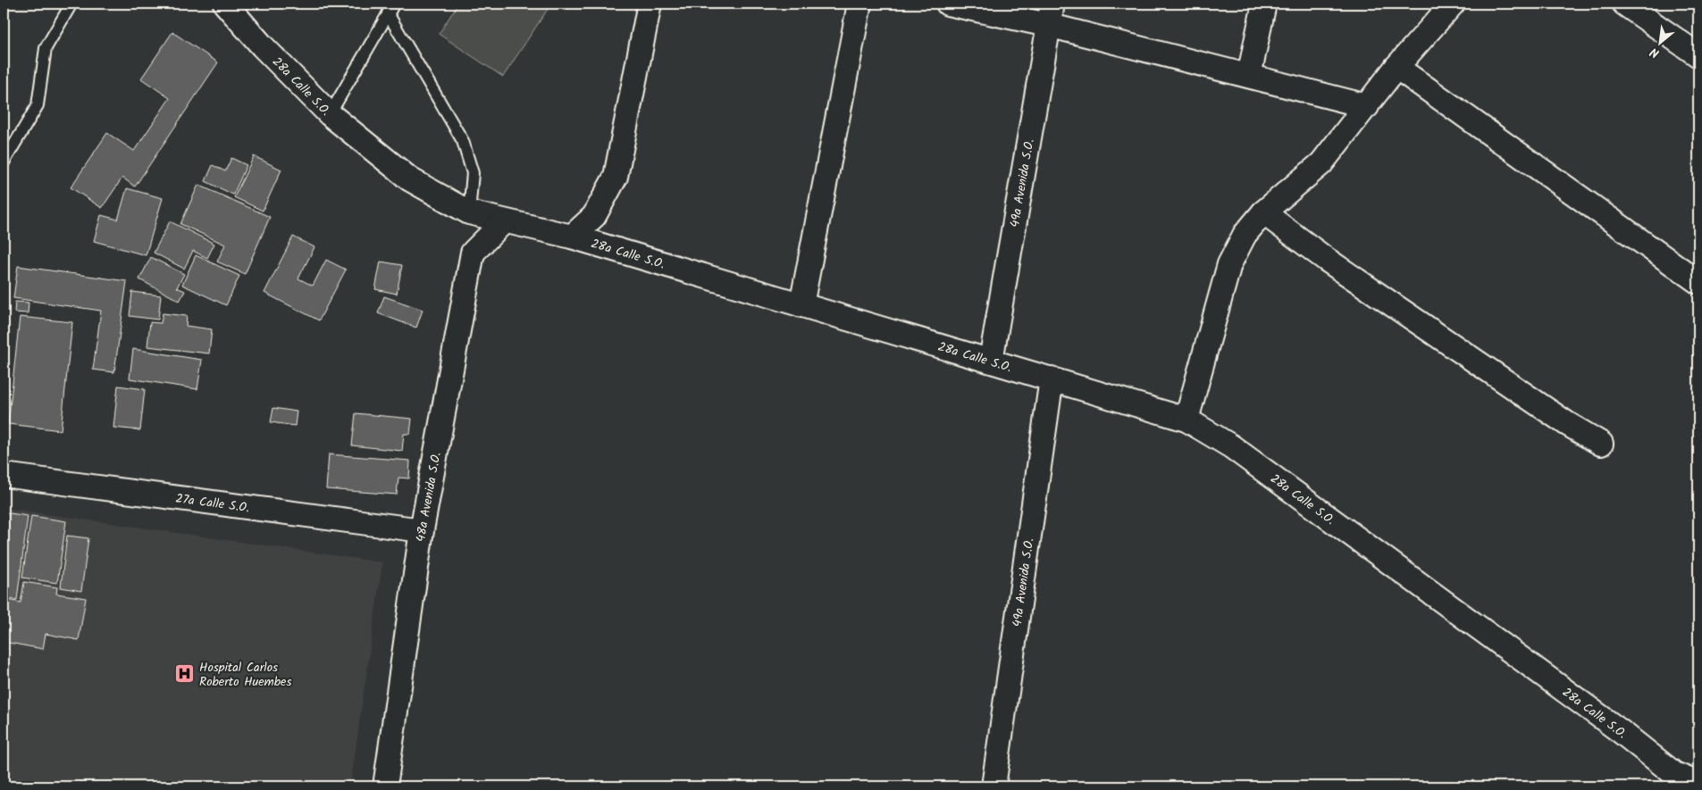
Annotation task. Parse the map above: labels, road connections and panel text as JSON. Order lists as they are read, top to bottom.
{
  "streets": {
    "street": [
      "28a Calle S.O.",
      "49a Avenida S.O.",
      "48a Avenida S.O.",
      "27a Calle S.O."
    ]
  },
  "crossings": [
    ["28a Calle S.O.", "49a Avenida S.O."],
    ["28a Calle S.O.", "48a Avenida S.O."],
    ["48a Avenida S.O.", "27a Calle S.O."]
  ],
  "places": {
    "hospital": ["Hospital Carlos Roberto Huembes"]
  },
  "north": "bottom left"
}
